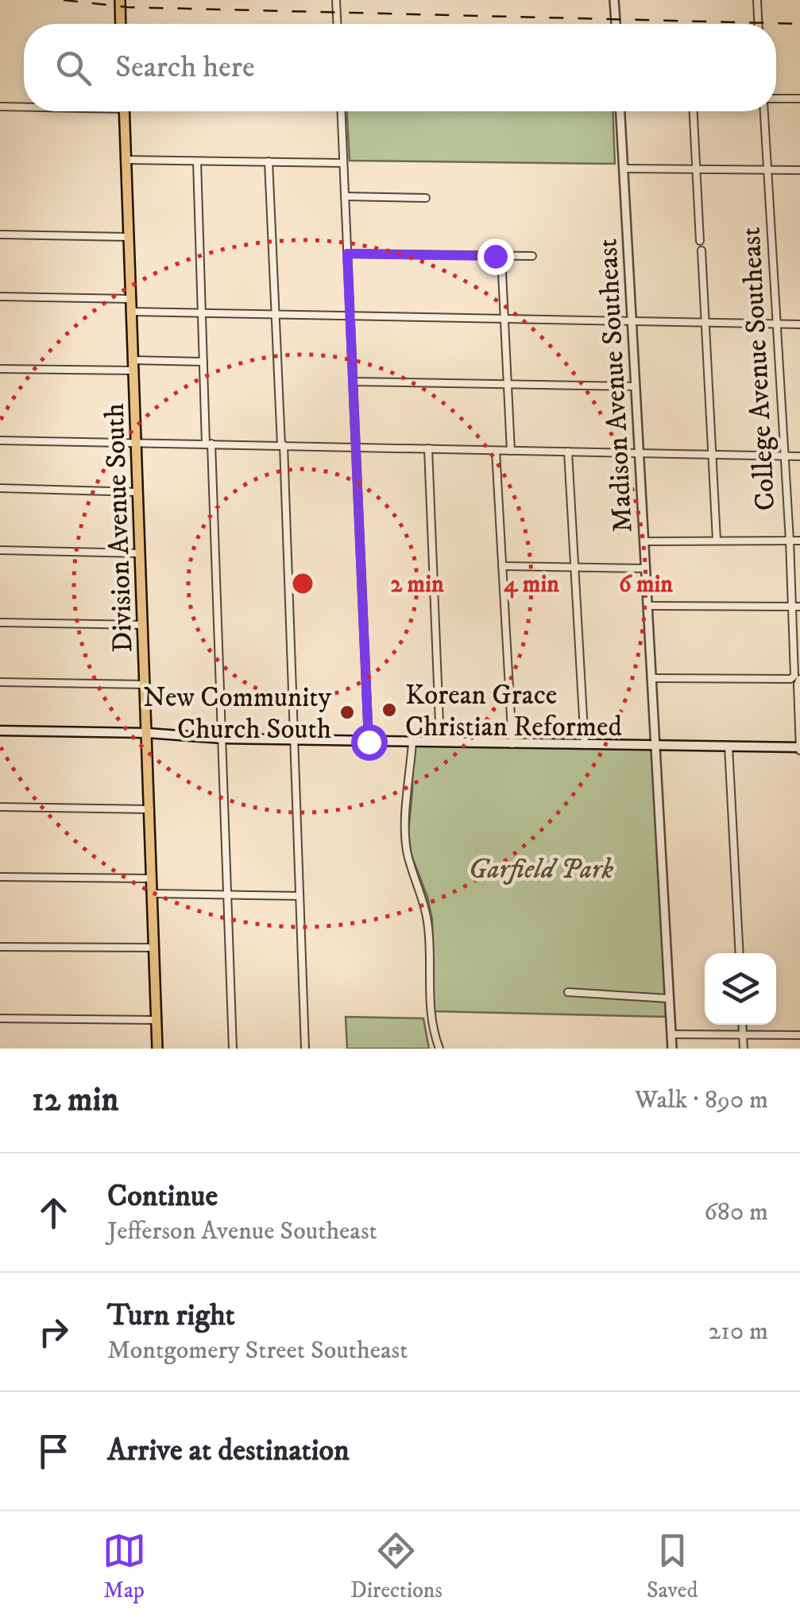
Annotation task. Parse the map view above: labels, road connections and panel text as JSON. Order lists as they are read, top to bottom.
{
  "streets": {
    "main road": ["Division Avenue South"],
    "street": ["College Avenue Southeast", "Madison Avenue Southeast"]
  },
  "parks": ["Garfield Park"],
  "places": ["Korean Grace Christian Reformed", "New Community Church South"],
  "page": {
    "search": "Search here",
    "heading": ["12 min", "Walk · 890 m"],
    "list": [
      ["Continue", "Jefferson Avenue Southeast", "680 m"],
      ["Turn right", "Montgomery Street Southeast", "210 m"],
      "Arrive at destination"
    ],
    "nav": ["Map", "Directions", "Saved"]
  },
  "rings": ["2 min", "4 min", "6 min"]
}
